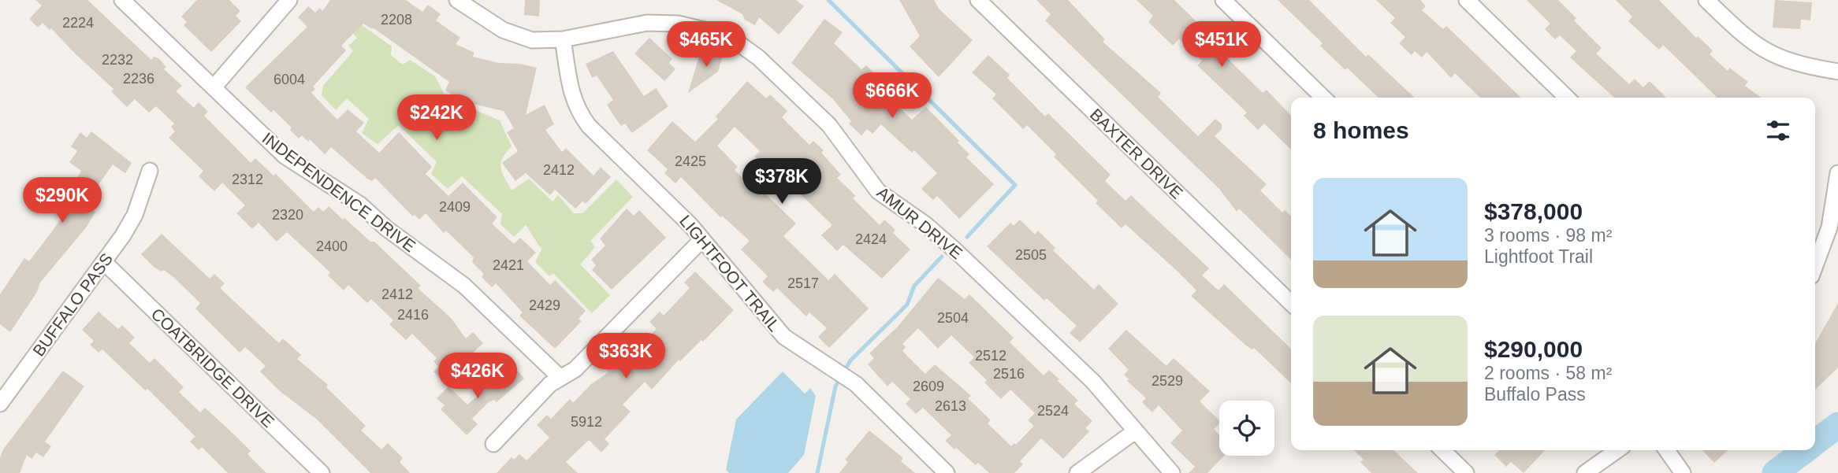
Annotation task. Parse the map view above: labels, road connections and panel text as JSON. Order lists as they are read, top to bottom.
{
  "streets": {
    "street": [
      "BAXTER DRIVE",
      "INDEPENDENCE DRIVE",
      "AMUR DRIVE",
      "LIGHTFOOT TRAIL",
      "BUFFALO PASS",
      "COATBRIDGE DRIVE"
    ]
  },
  "crossings": [
    ["AMUR DRIVE", "LIGHTFOOT TRAIL"],
    ["BUFFALO PASS", "COATBRIDGE DRIVE"]
  ],
  "house_numbers": [
    "2208",
    "2224",
    "2232",
    "2236",
    "6004",
    "2425",
    "2412",
    "2312",
    "2409",
    "2320",
    "2424",
    "2400",
    "2505",
    "2421",
    "2517",
    "2412",
    "2429",
    "2416",
    "2504",
    "2512",
    "2516",
    "2529",
    "2609",
    "2613",
    "2524",
    "5912"
  ],
  "page": {
    "price": [
      "$465K",
      "$451K",
      "$666K",
      "$242K",
      "$378K",
      "$290K",
      "$363K",
      "$426K"
    ],
    "heading": "8 homes",
    "list": [
      {
        "name": "$378,000",
        "note": "3 rooms · 98 m² · Lightfoot Trail"
      },
      {
        "name": "$290,000",
        "note": "2 rooms · 58 m² · Buffalo Pass"
      }
    ]
  }
}
